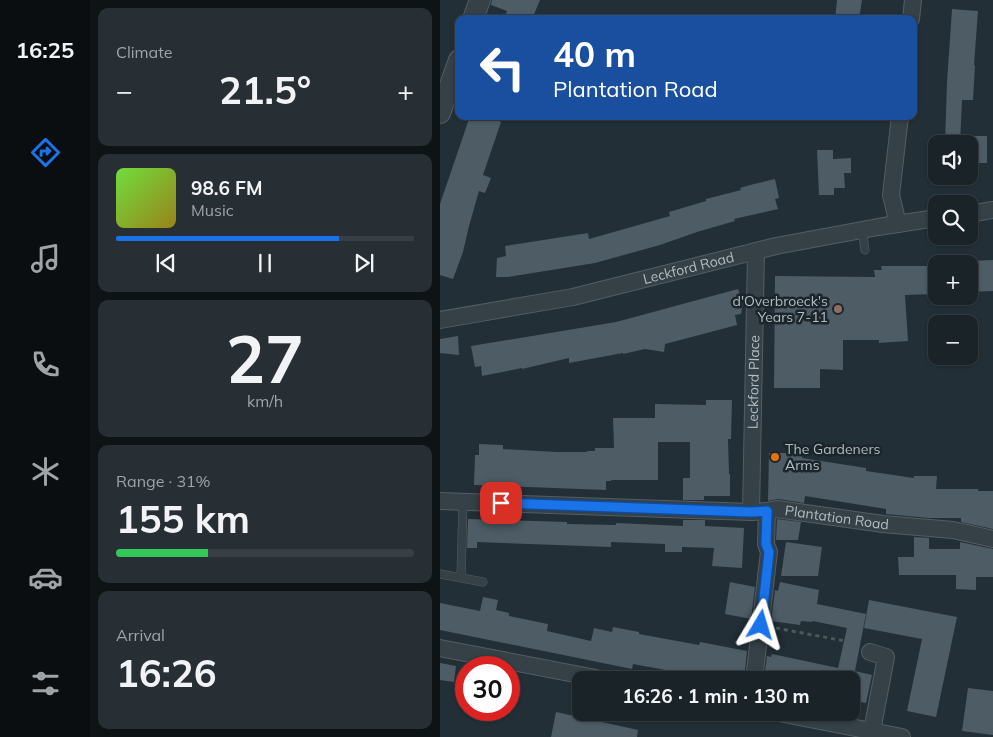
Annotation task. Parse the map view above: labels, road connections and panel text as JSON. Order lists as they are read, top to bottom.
{
  "streets": {
    "street": ["Leckford Road", "Leckford Place", "Plantation Road"]
  },
  "crossings": [
    ["Leckford Road", "Leckford Place"],
    ["Leckford Place", "Plantation Road"]
  ],
  "places": ["d'Overbroeck's Years 7-11", "The Gardeners Arms"],
  "page": {
    "tabs": "16:25",
    "tile": [
      "Climate",
      ["27", "km/h"],
      ["Range · 31%", "155 km"],
      ["Arrival", "16:26"]
    ],
    "turn": ["40 m", "Plantation Road"],
    "heat": ["−", "21.5°", "+"],
    "map_buttons": ["+", "−"],
    "song": ["98.6 FM", "Music"],
    "limit": "30",
    "trip": "16:26 · 1 min · 130 m"
  }
}
